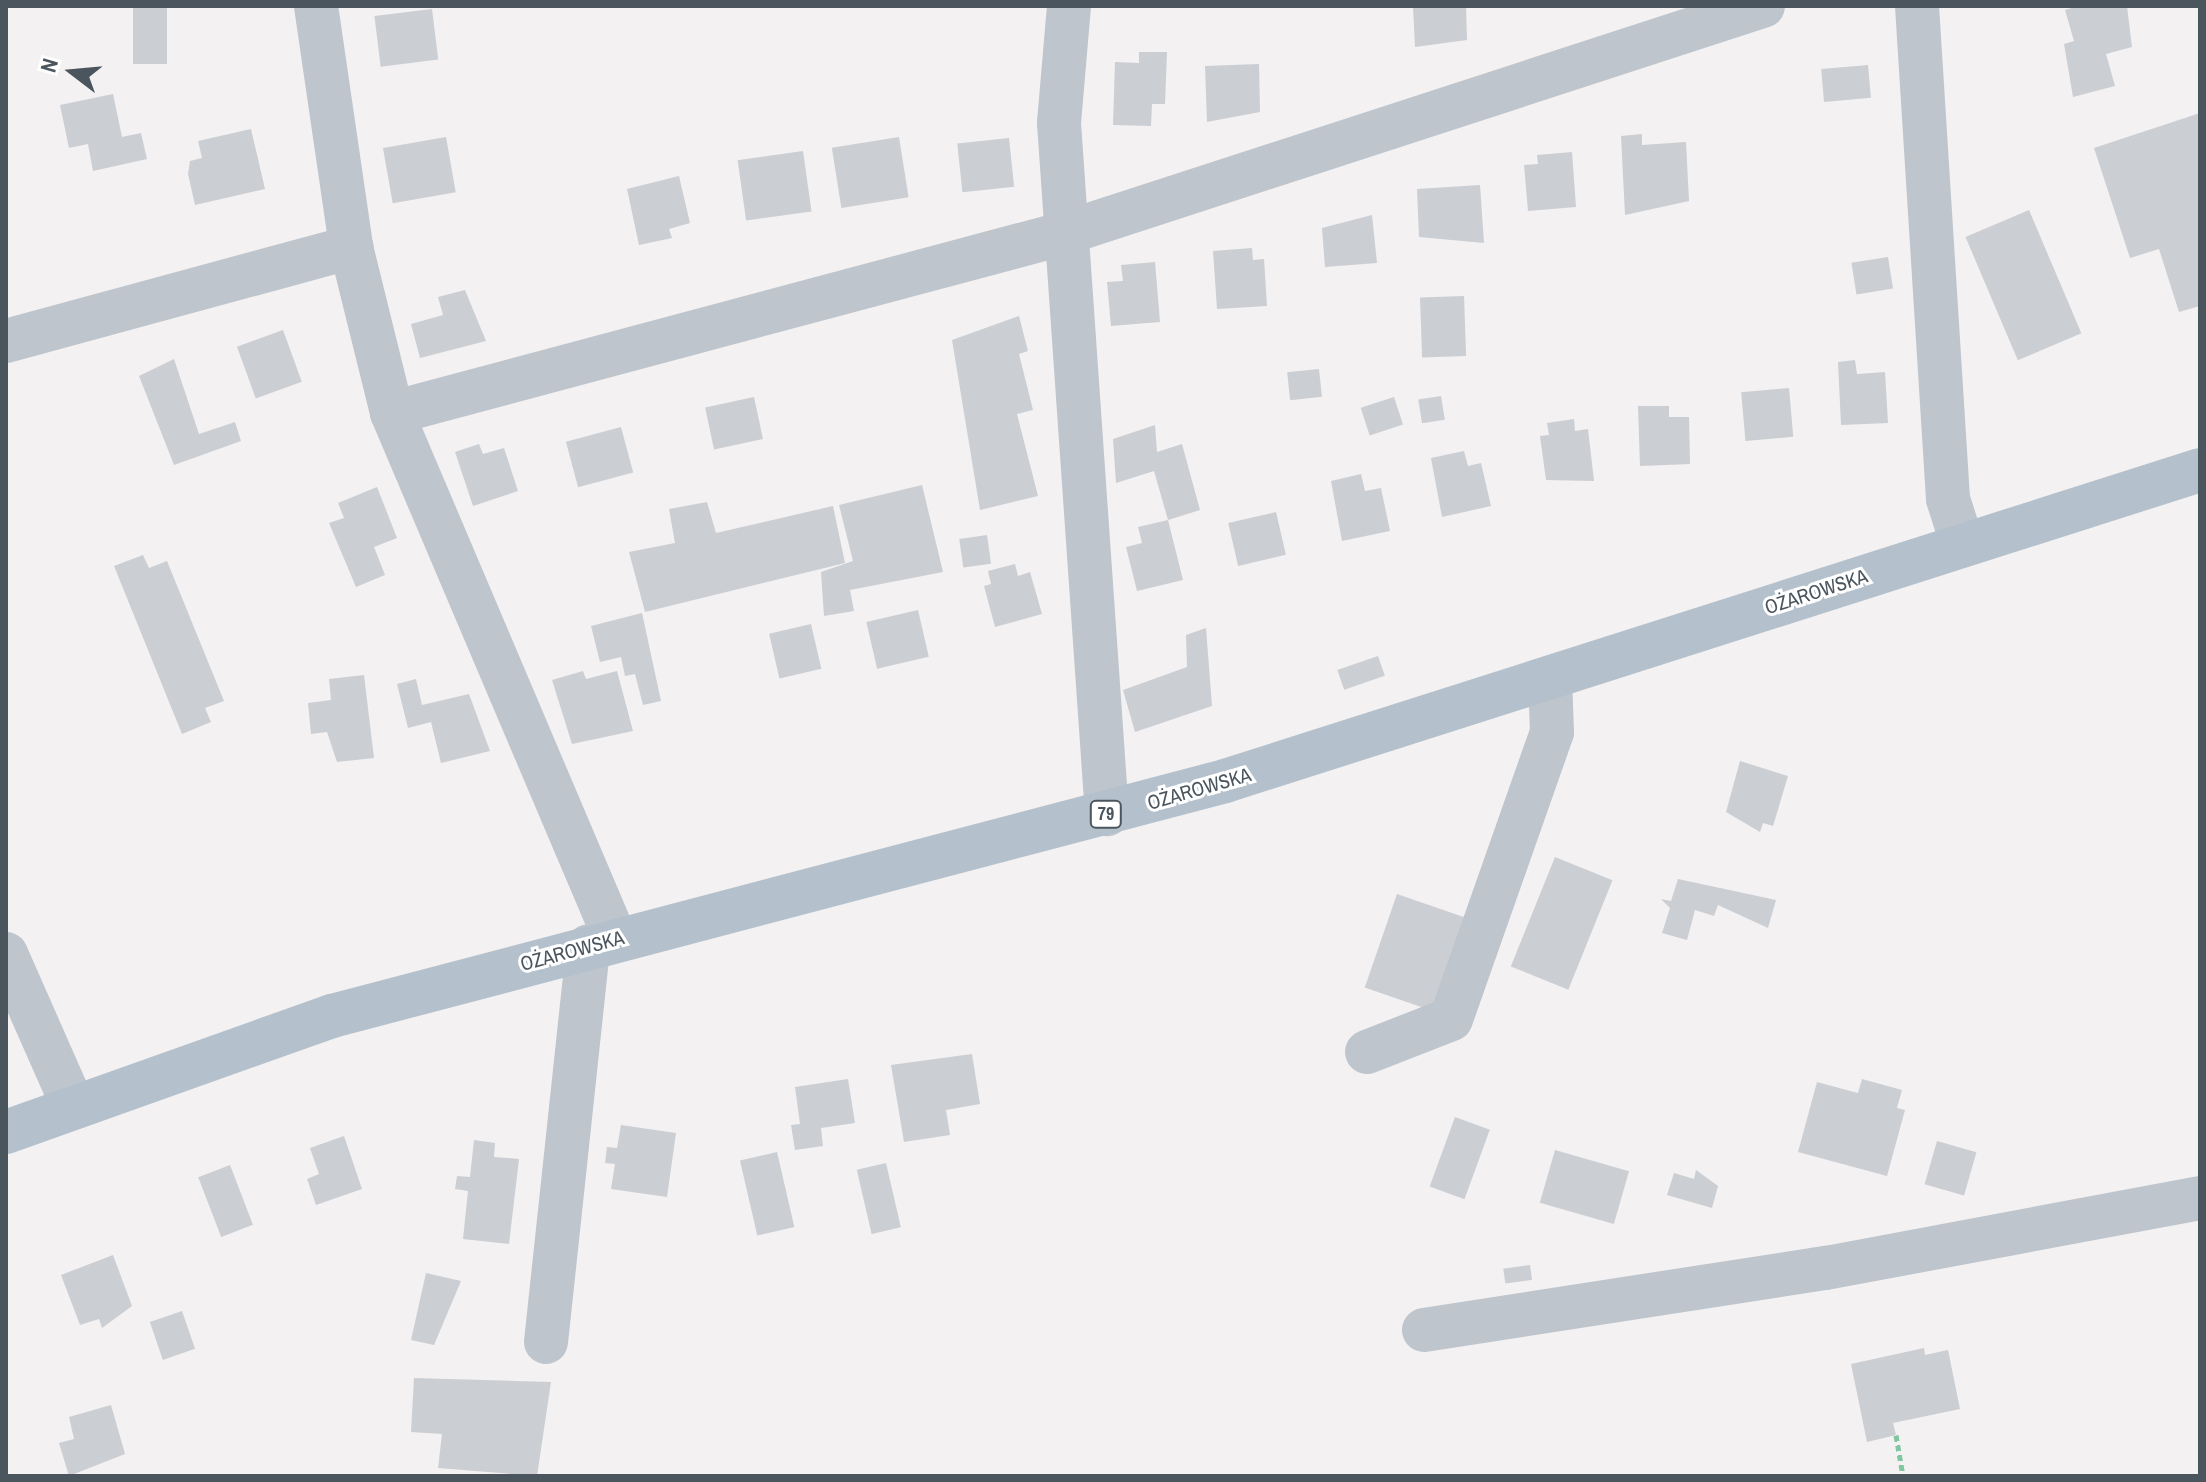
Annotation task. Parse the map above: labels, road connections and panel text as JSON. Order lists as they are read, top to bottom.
{
  "streets": {
    "main road": ["OŻAROWSKA", "79"]
  },
  "north": "left"
}
